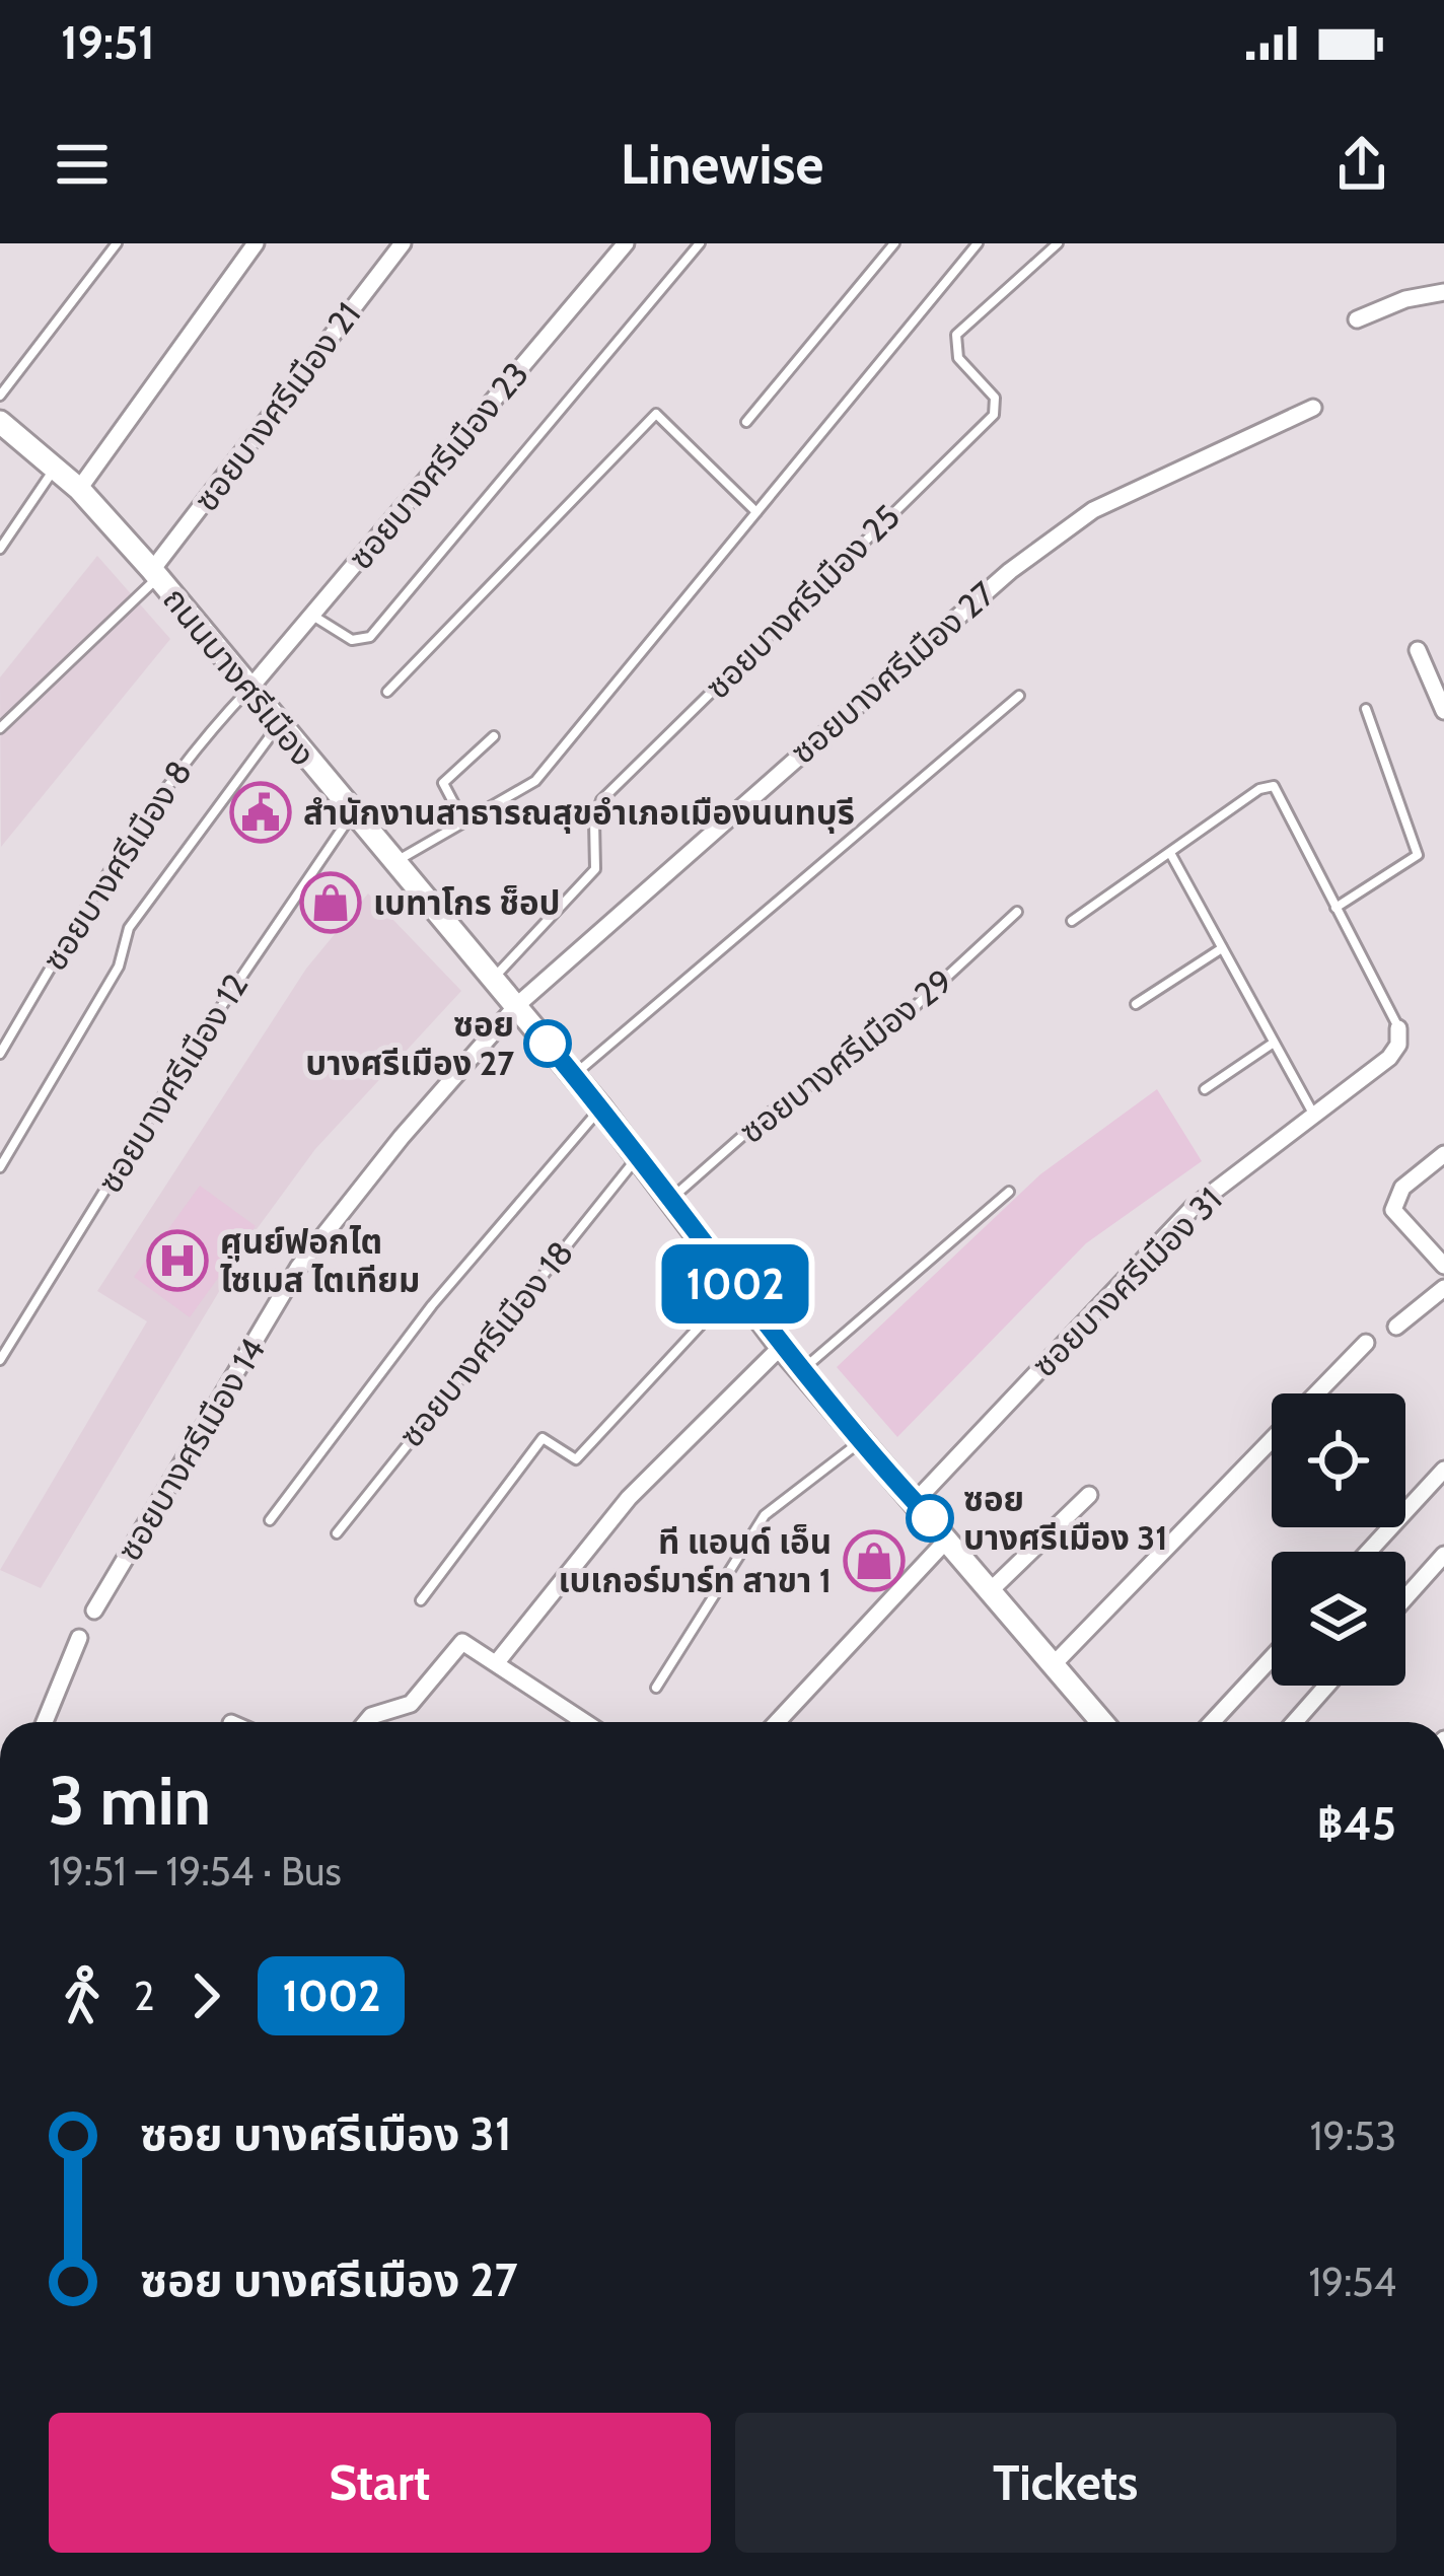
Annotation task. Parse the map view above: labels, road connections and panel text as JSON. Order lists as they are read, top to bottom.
{
  "streets": {
    "street": [
      "ซอยบางศรีเมือง 21",
      "ซอยบางศรีเมือง 23",
      "ซอยบางศรีเมือง 27",
      "ถนนบางศรีเมือง",
      "ซอยบางศรีเมือง 31",
      "ซอยบางศรีเมือง 14"
    ],
    "lane": [
      "ซอยบางศรีเมือง 25",
      "ซอยบางศรีเมือง 8",
      "ซอยบางศรีเมือง 29",
      "ซอยบางศรีเมือง 12",
      "ซอยบางศรีเมือง 18"
    ]
  },
  "crossings": [
    ["ซอยบางศรีเมือง 21", "ถนนบางศรีเมือง"],
    ["ซอยบางศรีเมือง 23", "ถนนบางศรีเมือง"],
    ["ซอยบางศรีเมือง 23", "ซอยบางศรีเมือง 8"],
    ["ซอยบางศรีเมือง 25", "ถนนบางศรีเมือง"],
    ["ซอยบางศรีเมือง 27", "ถนนบางศรีเมือง"],
    ["ซอยบางศรีเมือง 27", "ซอยบางศรีเมือง 14"],
    ["ถนนบางศรีเมือง", "ซอยบางศรีเมือง 8"],
    ["ถนนบางศรีเมือง", "ซอยบางศรีเมือง 29"],
    ["ถนนบางศรีเมือง", "ซอยบางศรีเมือง 12"],
    ["ถนนบางศรีเมือง", "ซอยบางศรีเมือง 31"],
    ["ถนนบางศรีเมือง", "ซอยบางศรีเมือง 18"],
    ["ถนนบางศรีเมือง", "ซอยบางศรีเมือง 14"]
  ],
  "places": {
    "public building": ["สำนักงานสาธารณสุขอำเภอเมืองนนทบุรี"],
    "shop": ["เบทาโกร ช็อป", "ที แอนด์ เอ็น เบเกอร์มาร์ท สาขา 1"],
    "other": ["ซอย บางศรีเมือง 27", "ซอย บางศรีเมือง 31"],
    "hospital": ["ศูนย์ฟอกไต ไซเมส ไตเทียม"]
  },
  "lines": ["bus line 1002"],
  "page": {
    "status": "19:51",
    "header": "Linewise",
    "on_map": "1002",
    "heading": ["3 min", "19:51 – 19:54 · Bus", "฿45"],
    "legs": ["2", "1002"],
    "list": [
      {
        "name": "ซอย บางศรีเมือง 31",
        "value": "19:53"
      },
      {
        "name": "ซอย บางศรีเมือง 27",
        "value": "19:54"
      }
    ],
    "buttons": ["Start", "Tickets"]
  }
}
